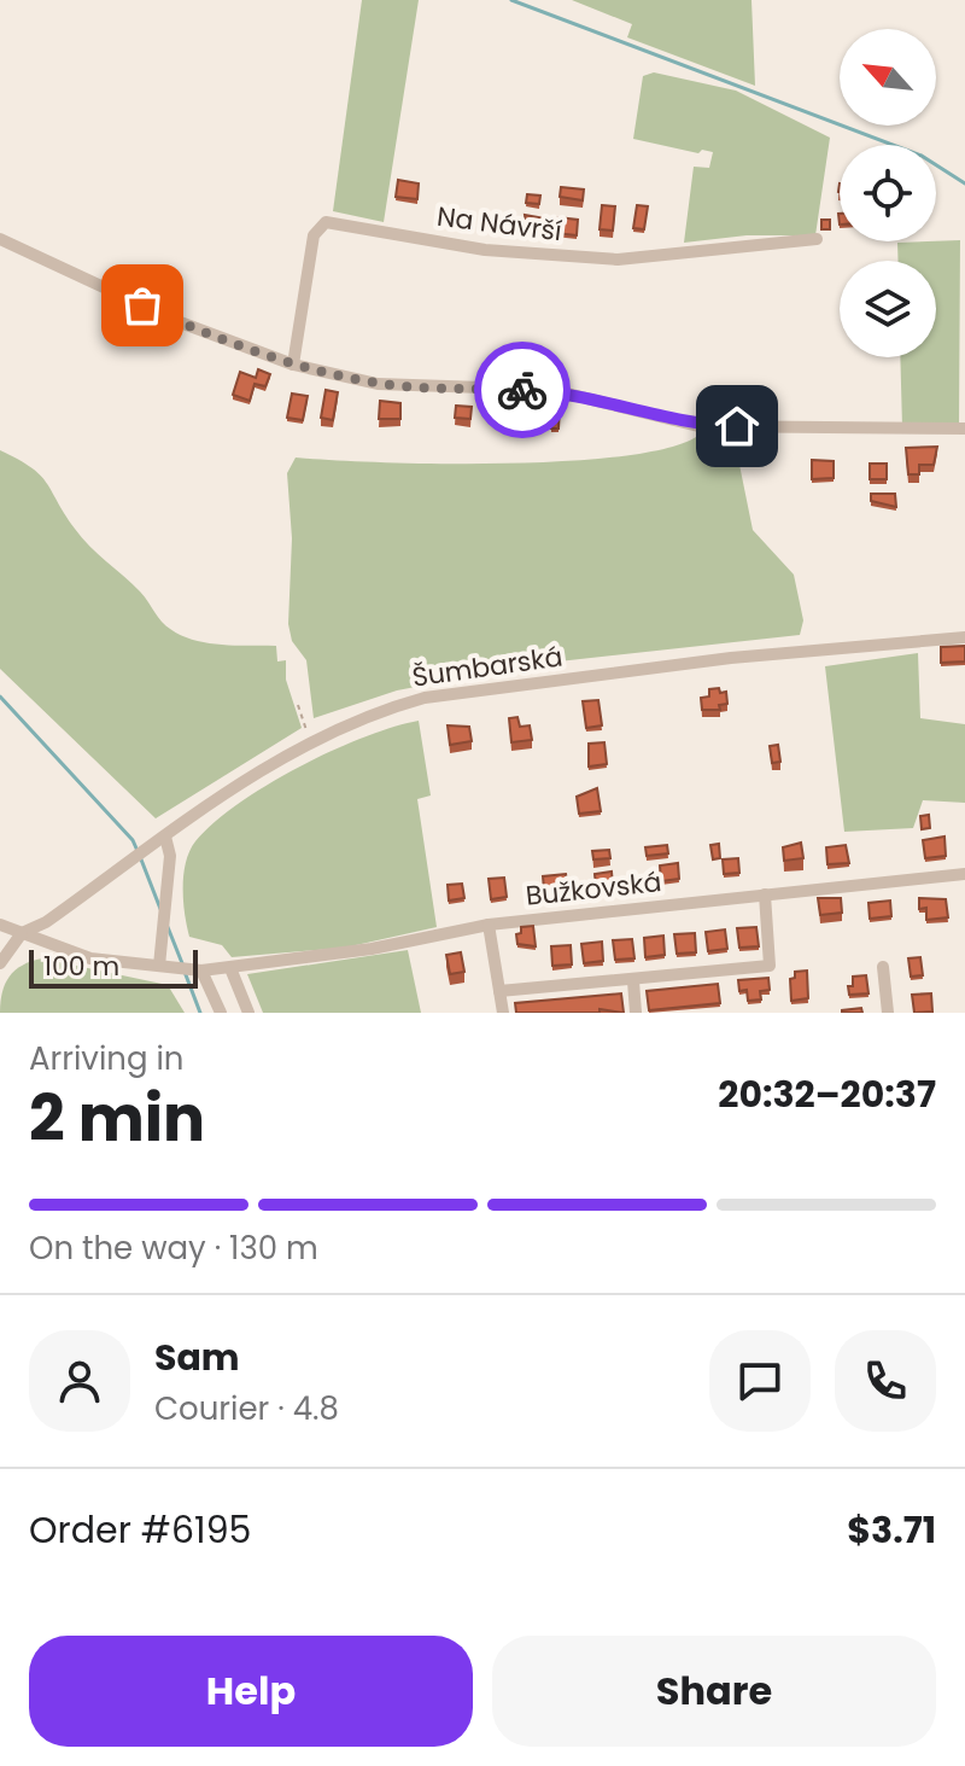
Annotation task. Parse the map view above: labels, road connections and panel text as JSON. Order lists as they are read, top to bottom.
{
  "streets": {
    "street": ["Na Návrší", "Šumbarská", "Bužkovská"]
  },
  "crossings": [
    ["Šumbarská", "Bužkovská"]
  ],
  "scale_bar": "100 m",
  "north": "top left",
  "page": {
    "scale": "100 m",
    "heading": ["2 min", "Arriving in", "20:32–20:37"],
    "panel": [
      "Sam",
      "Courier · 4.8",
      "Order #6195",
      "$3.71"
    ],
    "bar": "On the way · 130 m",
    "buttons": ["Help", "Share"]
  }
}
